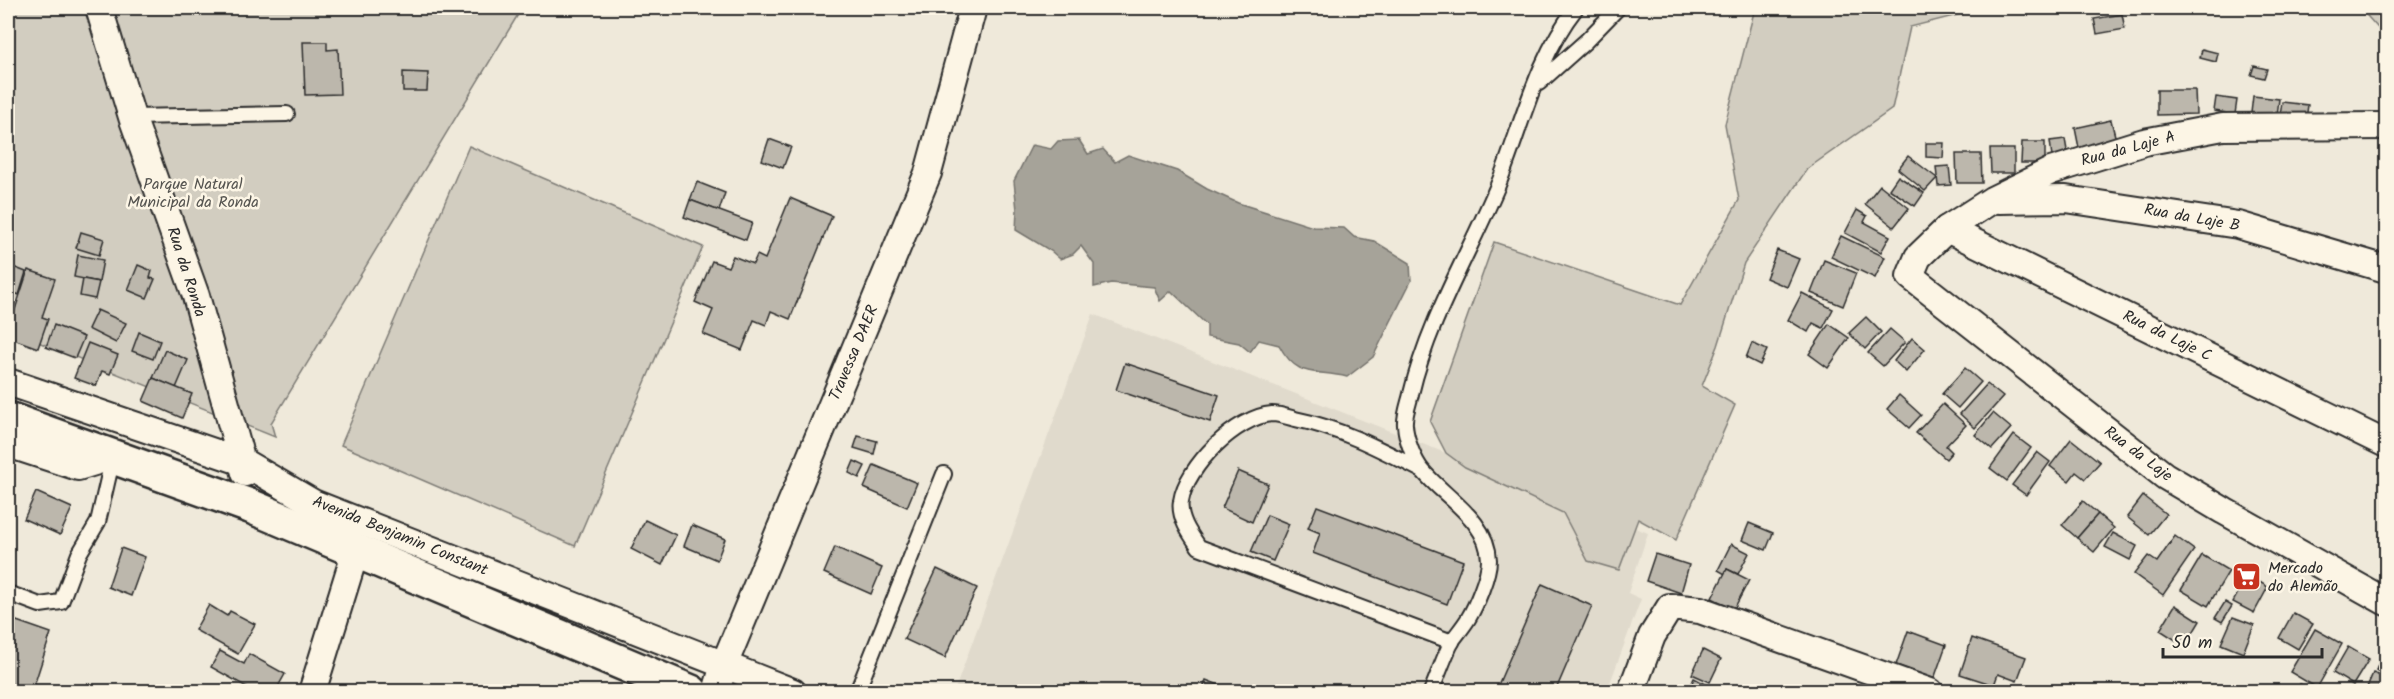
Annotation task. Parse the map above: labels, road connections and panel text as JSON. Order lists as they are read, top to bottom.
{
  "streets": {
    "main road": ["Avenida Benjamin Constant"],
    "street": [
      "Rua da Laje A",
      "Rua da Laje B",
      "Rua da Ronda",
      "Rua da Laje C",
      "Travessa DAER",
      "Rua da Laje"
    ]
  },
  "crossings": [
    ["Rua da Laje A", "Rua da Laje B"],
    ["Rua da Laje A", "Rua da Laje C"],
    ["Rua da Laje A", "Rua da Laje"],
    ["Rua da Ronda", "Avenida Benjamin Constant"],
    ["Travessa DAER", "Avenida Benjamin Constant"]
  ],
  "parks": ["Parque Natural Municipal da Ronda"],
  "places": {
    "supermarket": ["Mercado do Alemão"]
  },
  "scale_bar": "50 m"
}
